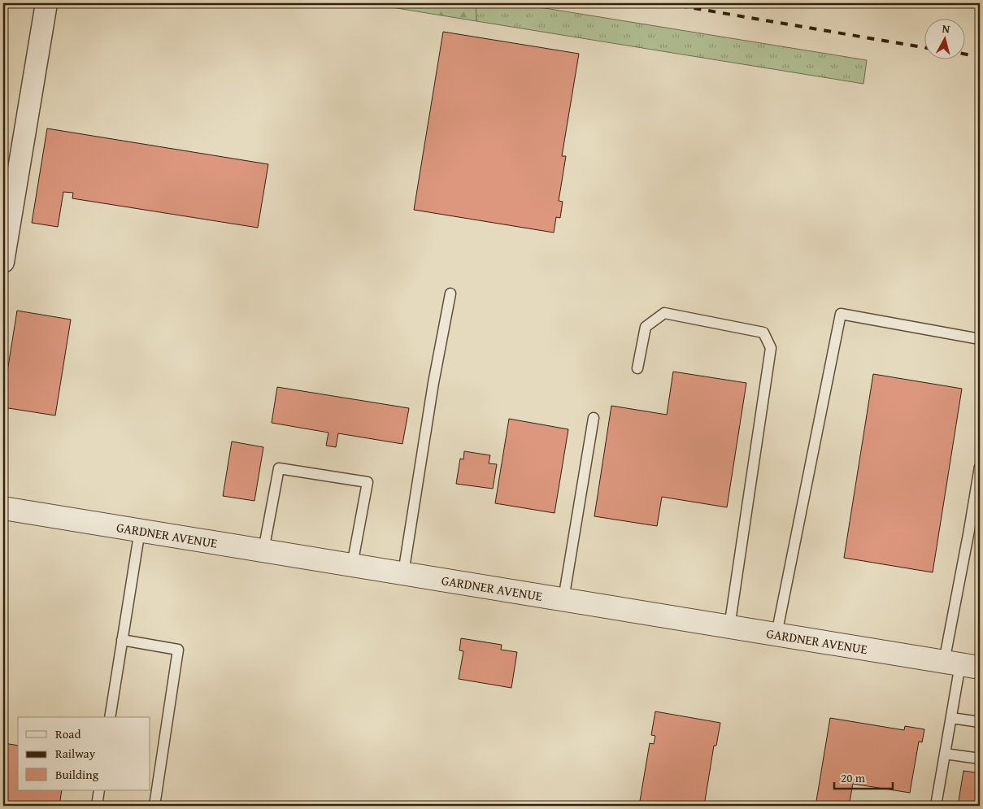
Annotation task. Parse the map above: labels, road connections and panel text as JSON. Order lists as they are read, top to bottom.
{
  "streets": {
    "street": ["GARDNER AVENUE"]
  },
  "legend": ["Road", "Railway", "Building"],
  "scale_bar": "20 m",
  "north": "top"
}
